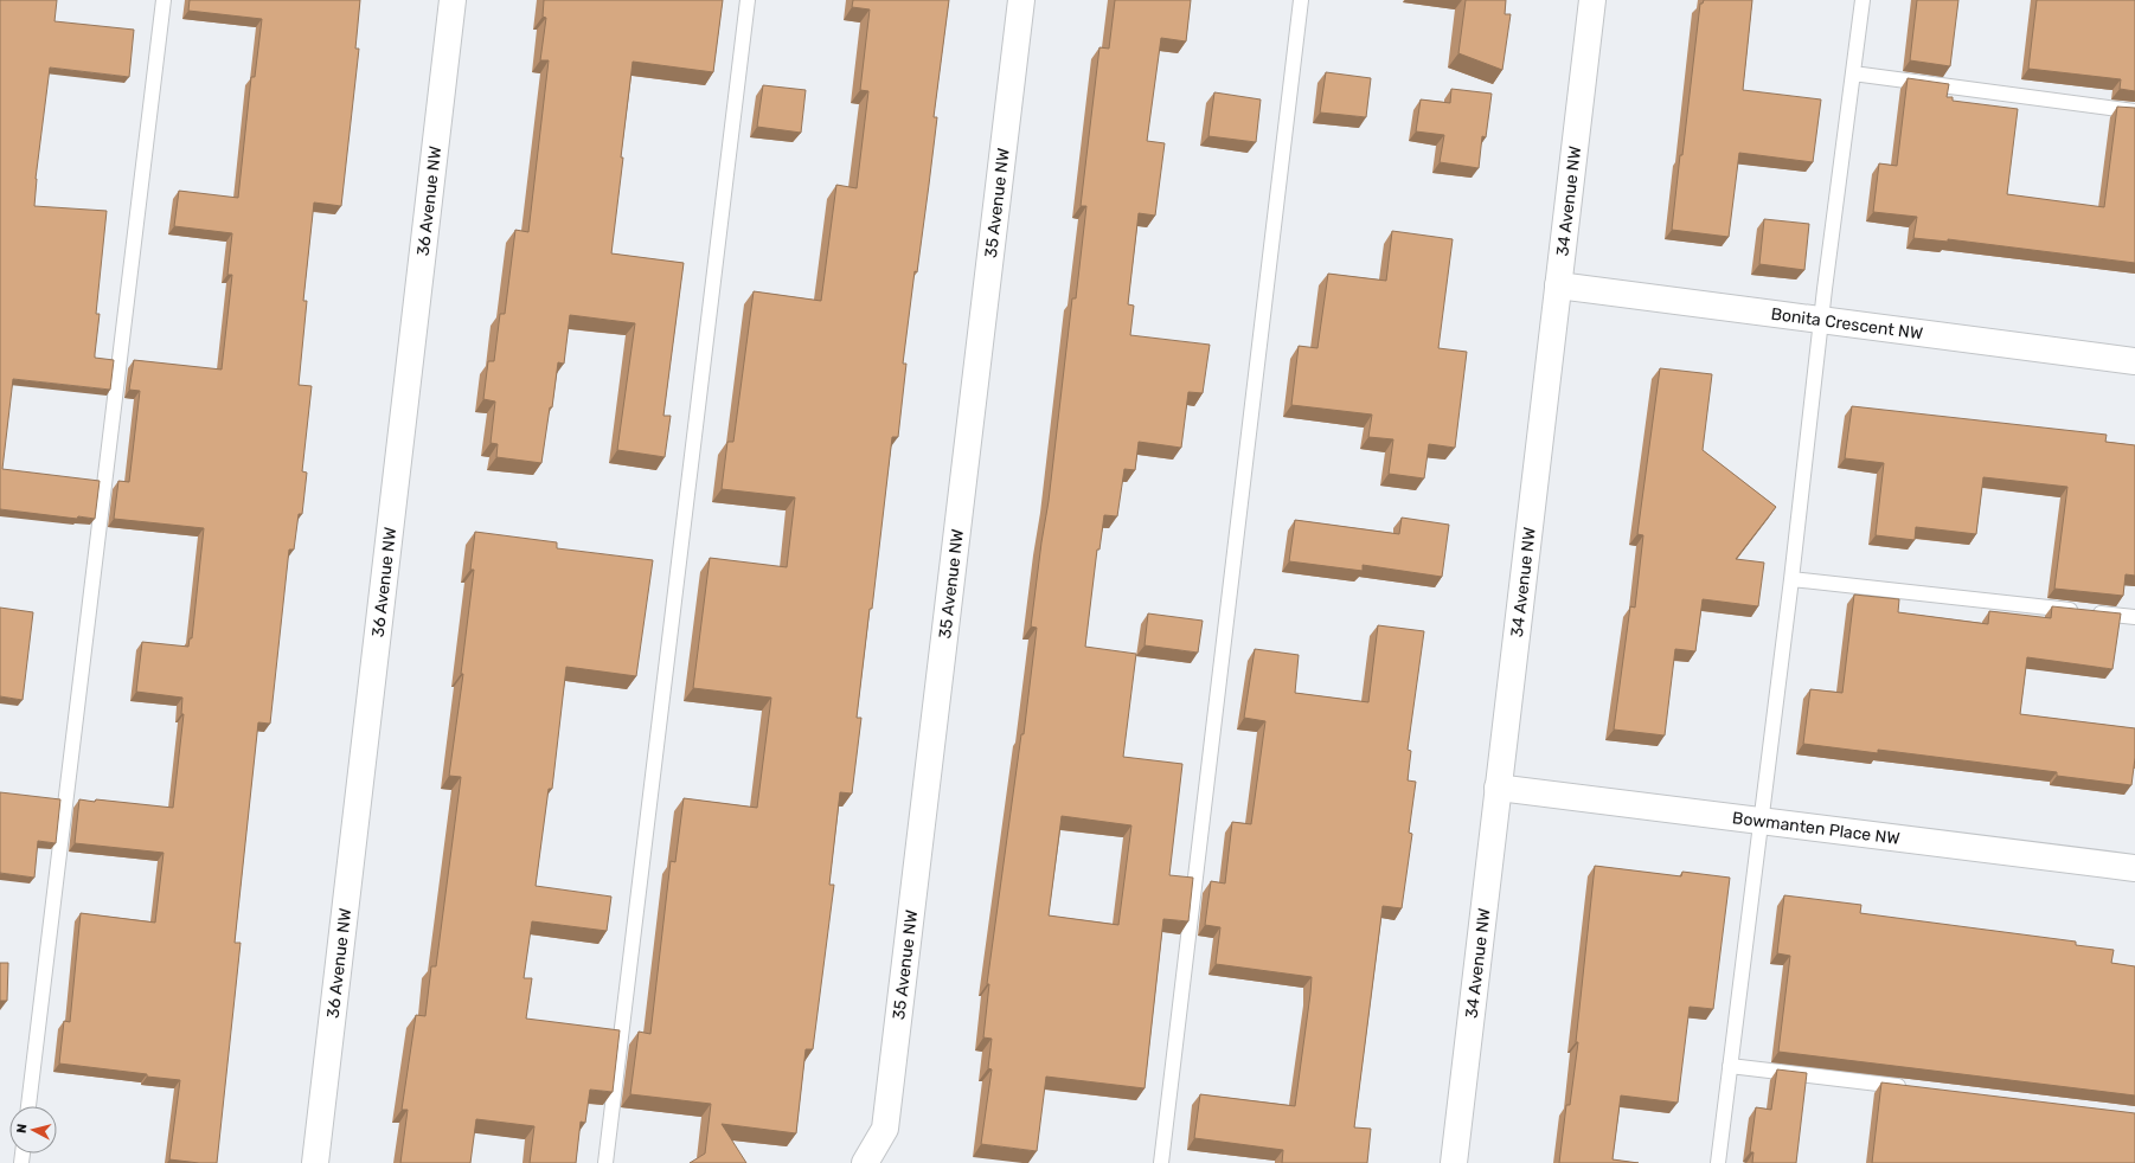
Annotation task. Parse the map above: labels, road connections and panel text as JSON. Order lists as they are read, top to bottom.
{
  "streets": {
    "street": [
      "36 Avenue NW",
      "34 Avenue NW",
      "35 Avenue NW",
      "Bonita Crescent NW",
      "Bowmanten Place NW"
    ]
  },
  "crossings": [
    ["34 Avenue NW", "Bonita Crescent NW"],
    ["34 Avenue NW", "Bowmanten Place NW"]
  ],
  "north": "left"
}
